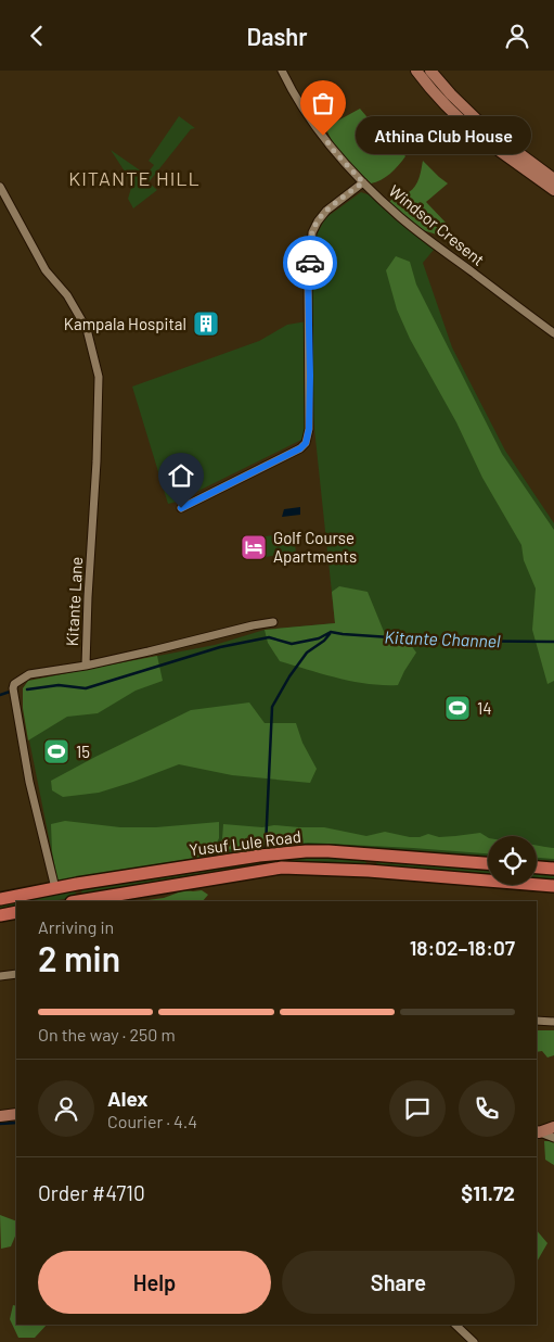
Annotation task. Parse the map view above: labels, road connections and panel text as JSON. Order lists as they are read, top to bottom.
{
  "streets": {
    "main road": ["Yusuf Lule Road"],
    "street": ["Windsor Cresent", "Kitante Lane"]
  },
  "crossings": [
    ["Kitante Lane", "Yusuf Lule Road"]
  ],
  "districts": ["KITANTE HILL"],
  "water": ["Kitante Channel"],
  "places": {
    "other": ["Athina Club House"],
    "building": ["Kampala Hospital"],
    "hotel": ["Golf Course Apartments"],
    "sports": ["14", "15"]
  },
  "page": {
    "header": "Dashr",
    "bubble": "Athina Club House",
    "heading": ["2 min", "Arriving in", "18:02–18:07"],
    "panel": [
      "Alex",
      "Courier · 4.4",
      "Order #4710",
      "$11.72"
    ],
    "bar": "On the way · 250 m",
    "buttons": ["Help", "Share"]
  }
}
